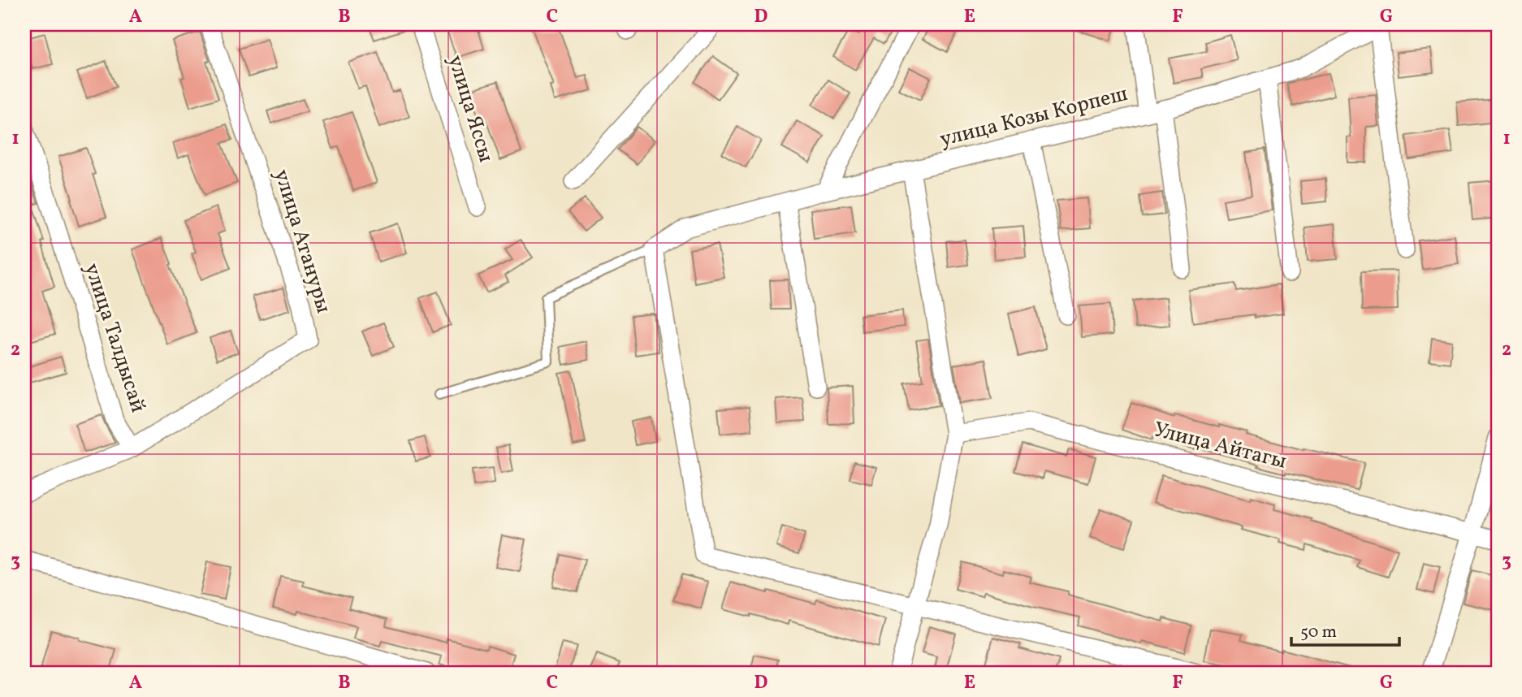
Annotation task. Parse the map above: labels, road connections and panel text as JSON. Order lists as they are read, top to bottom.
{
  "streets": {
    "street": [
      "улица Яссы",
      "улица Козы Корпеш",
      "улица Атануры",
      "улица Талдысай",
      "Улица Айтагы"
    ]
  },
  "crossings": [
    ["улица Атануры", "улица Талдысай"]
  ],
  "scale_bar": "50 m",
  "grid": {
    "columns": [
      "A",
      "B",
      "C",
      "D",
      "E",
      "F",
      "G"
    ],
    "rows": ["1", "2", "3"]
  }
}
